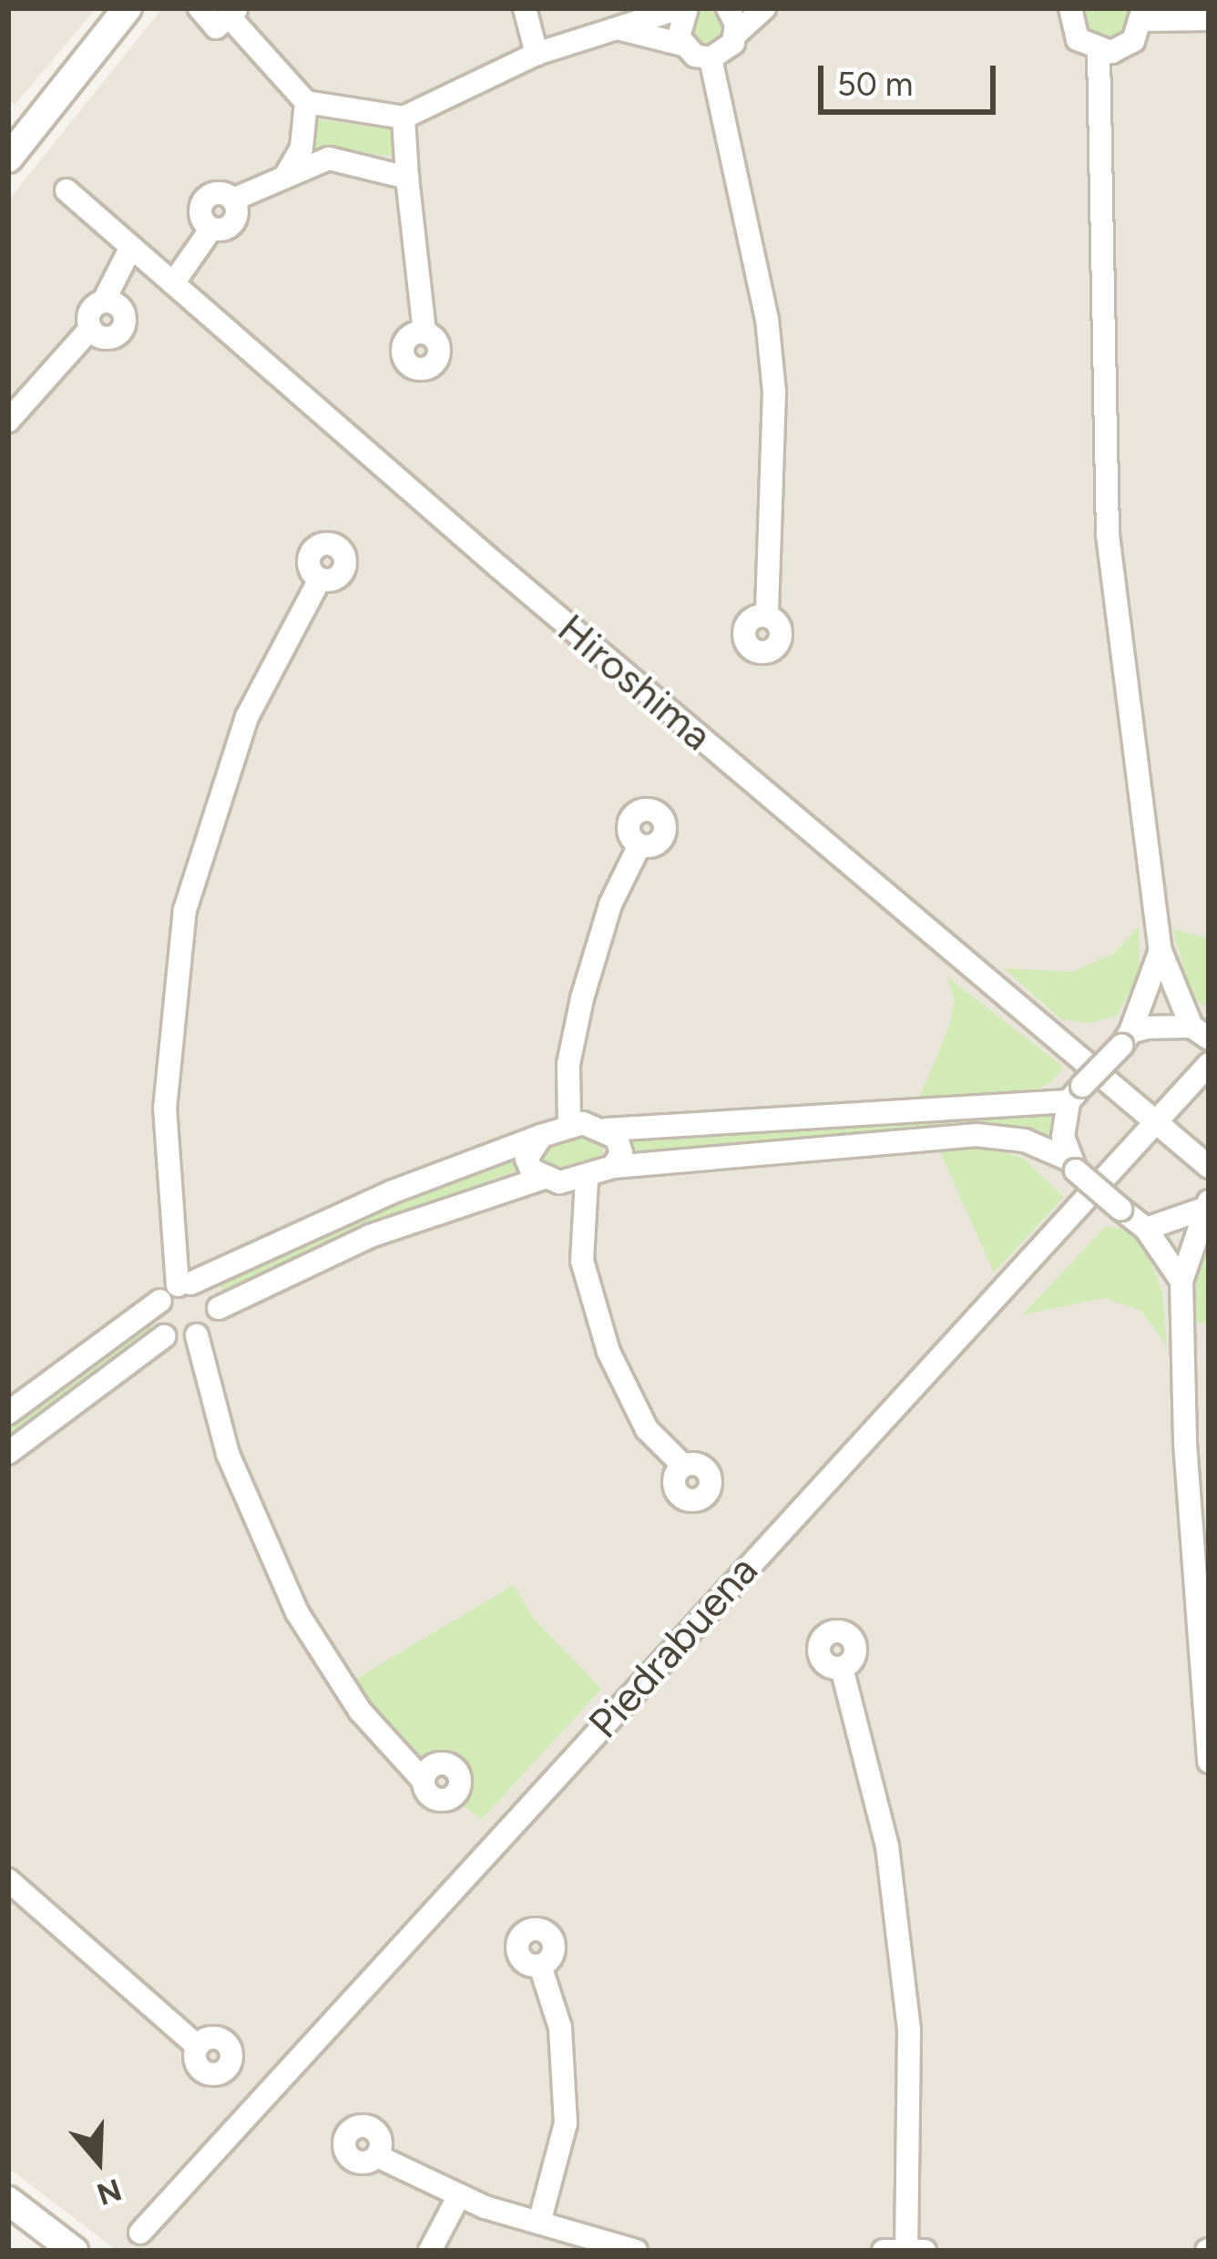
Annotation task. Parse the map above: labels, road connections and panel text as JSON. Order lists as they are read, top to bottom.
{
  "streets": {
    "street": ["Hiroshima", "Piedrabuena"]
  },
  "crossings": [
    ["Hiroshima", "Piedrabuena"]
  ],
  "scale_bar": "50 m",
  "north": "bottom"
}
